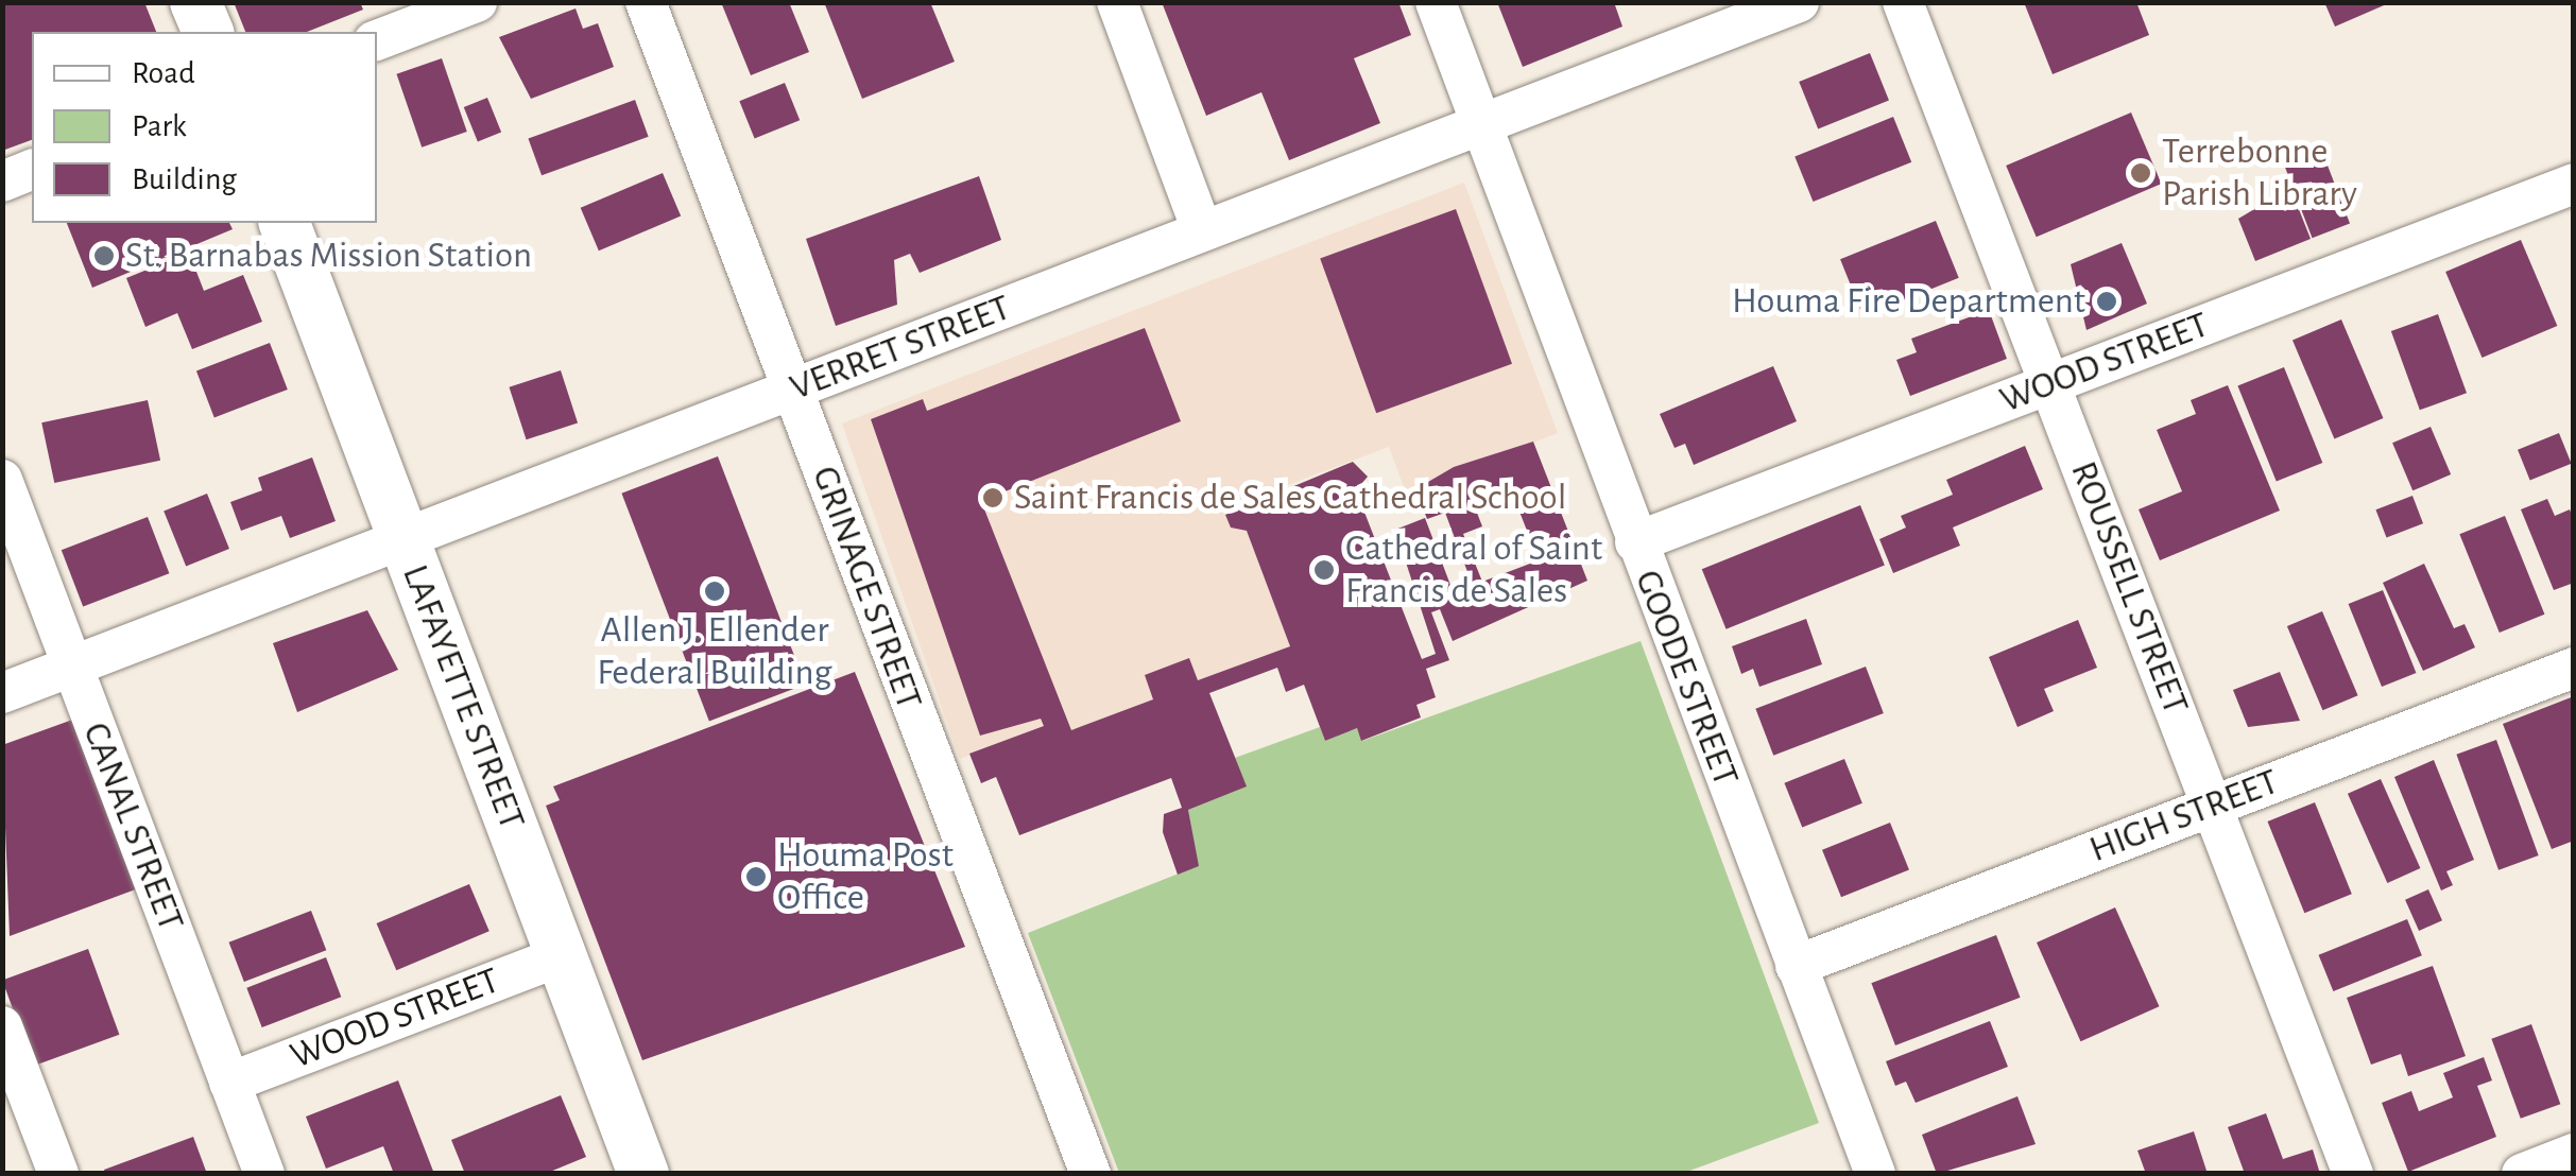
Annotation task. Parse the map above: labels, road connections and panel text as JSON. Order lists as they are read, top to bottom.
{
  "streets": {
    "street": [
      "VERRET STREET",
      "WOOD STREET",
      "GRINAGE STREET",
      "ROUSSELL STREET",
      "GOODE STREET",
      "LAFAYETTE STREET",
      "HIGH STREET",
      "CANAL STREET"
    ]
  },
  "crossings": [
    ["VERRET STREET", "GRINAGE STREET"],
    ["VERRET STREET", "GOODE STREET"],
    ["VERRET STREET", "LAFAYETTE STREET"],
    ["VERRET STREET", "CANAL STREET"],
    ["WOOD STREET", "ROUSSELL STREET"],
    ["WOOD STREET", "GOODE STREET"],
    ["WOOD STREET", "LAFAYETTE STREET"],
    ["WOOD STREET", "CANAL STREET"],
    ["ROUSSELL STREET", "HIGH STREET"],
    ["GOODE STREET", "HIGH STREET"]
  ],
  "places": [
    "Terrebonne Parish Library",
    "St. Barnabas Mission Station",
    "Houma Fire Department",
    "Saint Francis de Sales Cathedral School",
    "Cathedral of Saint Francis de Sales",
    "Allen J. Ellender Federal Building",
    "Houma Post Office"
  ],
  "legend": ["Road", "Park", "Building"]
}
